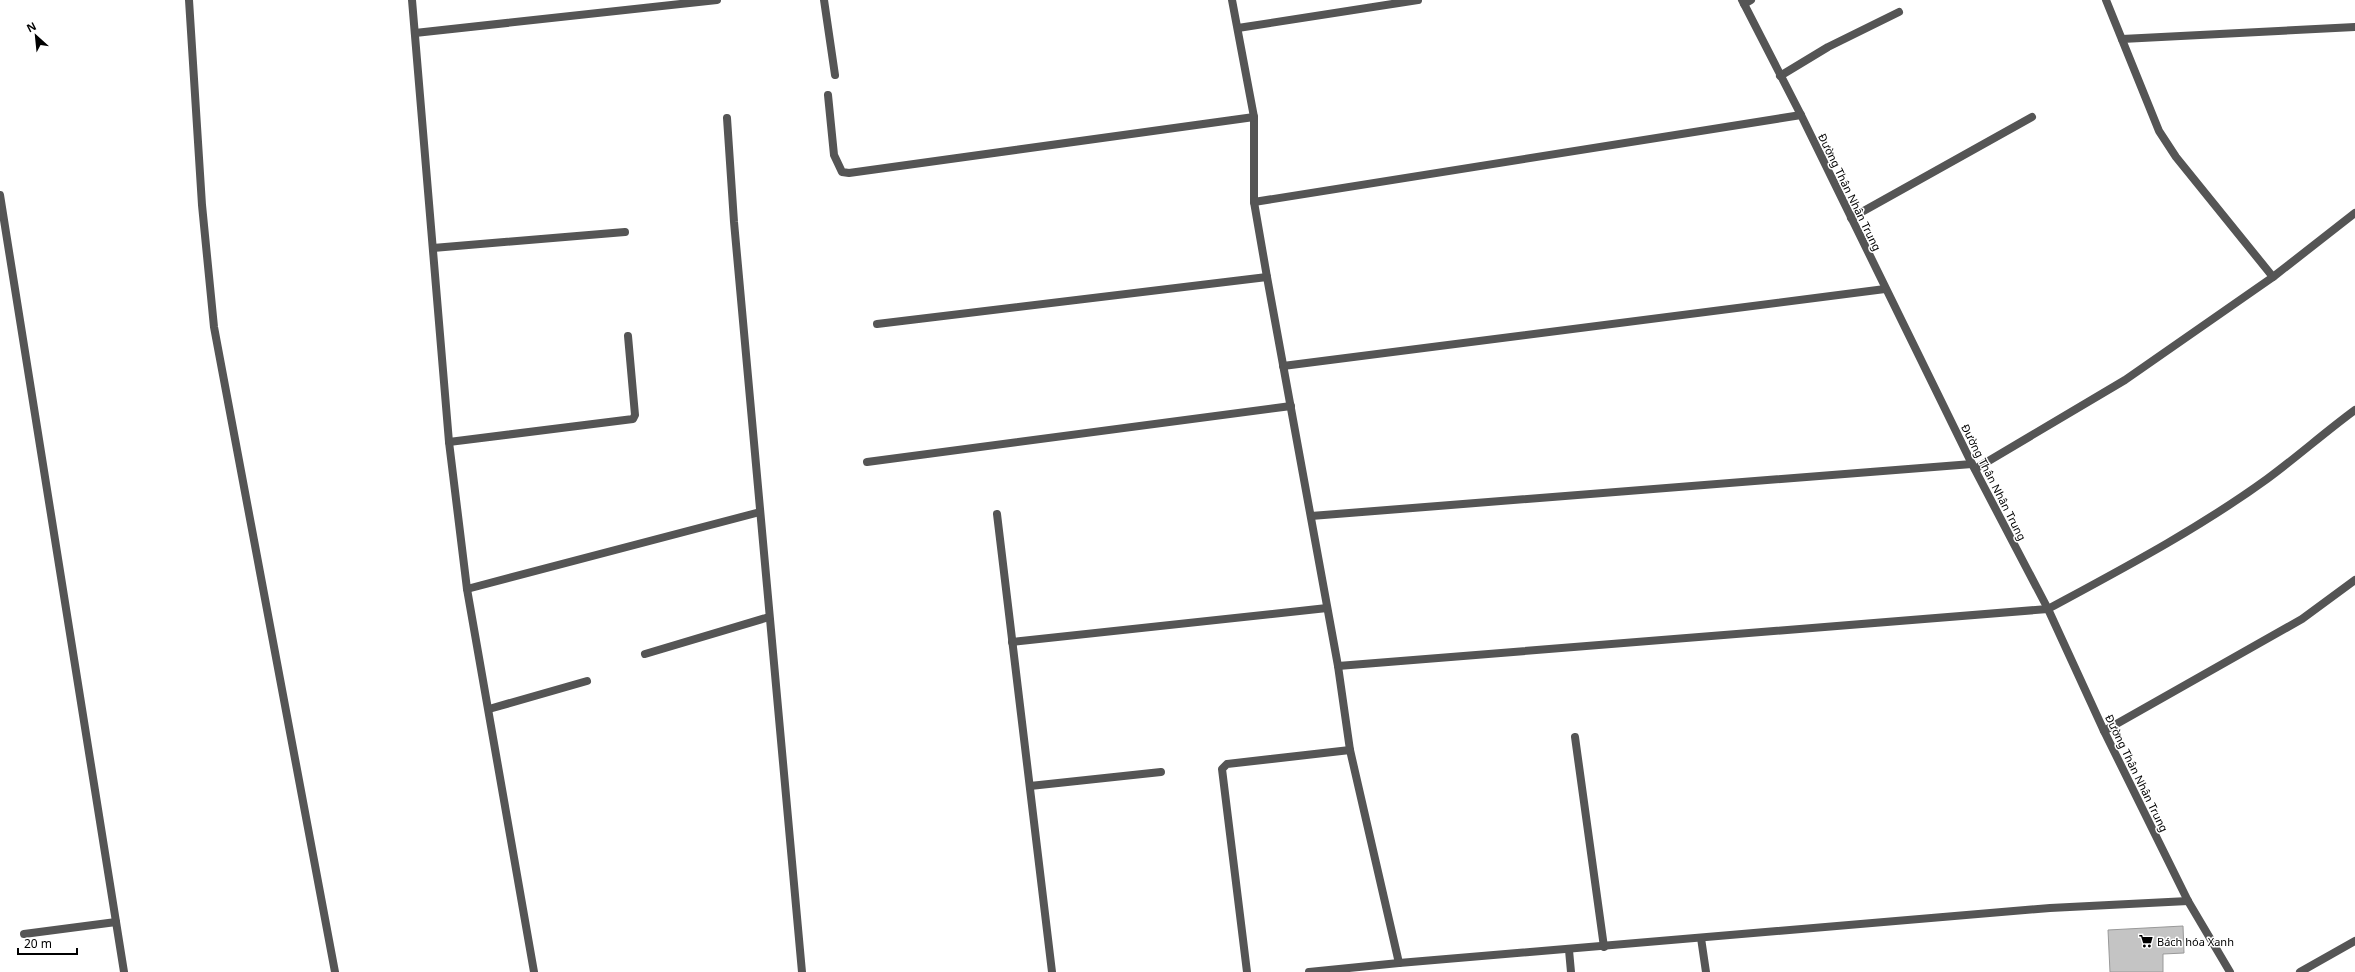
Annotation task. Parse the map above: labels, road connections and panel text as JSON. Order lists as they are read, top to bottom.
{
  "streets": {
    "street": ["Đường Thân Nhân Trung"]
  },
  "places": {
    "supermarket": ["Bách hóa Xanh"]
  },
  "scale_bar": "20 m",
  "north": "top left"
}
